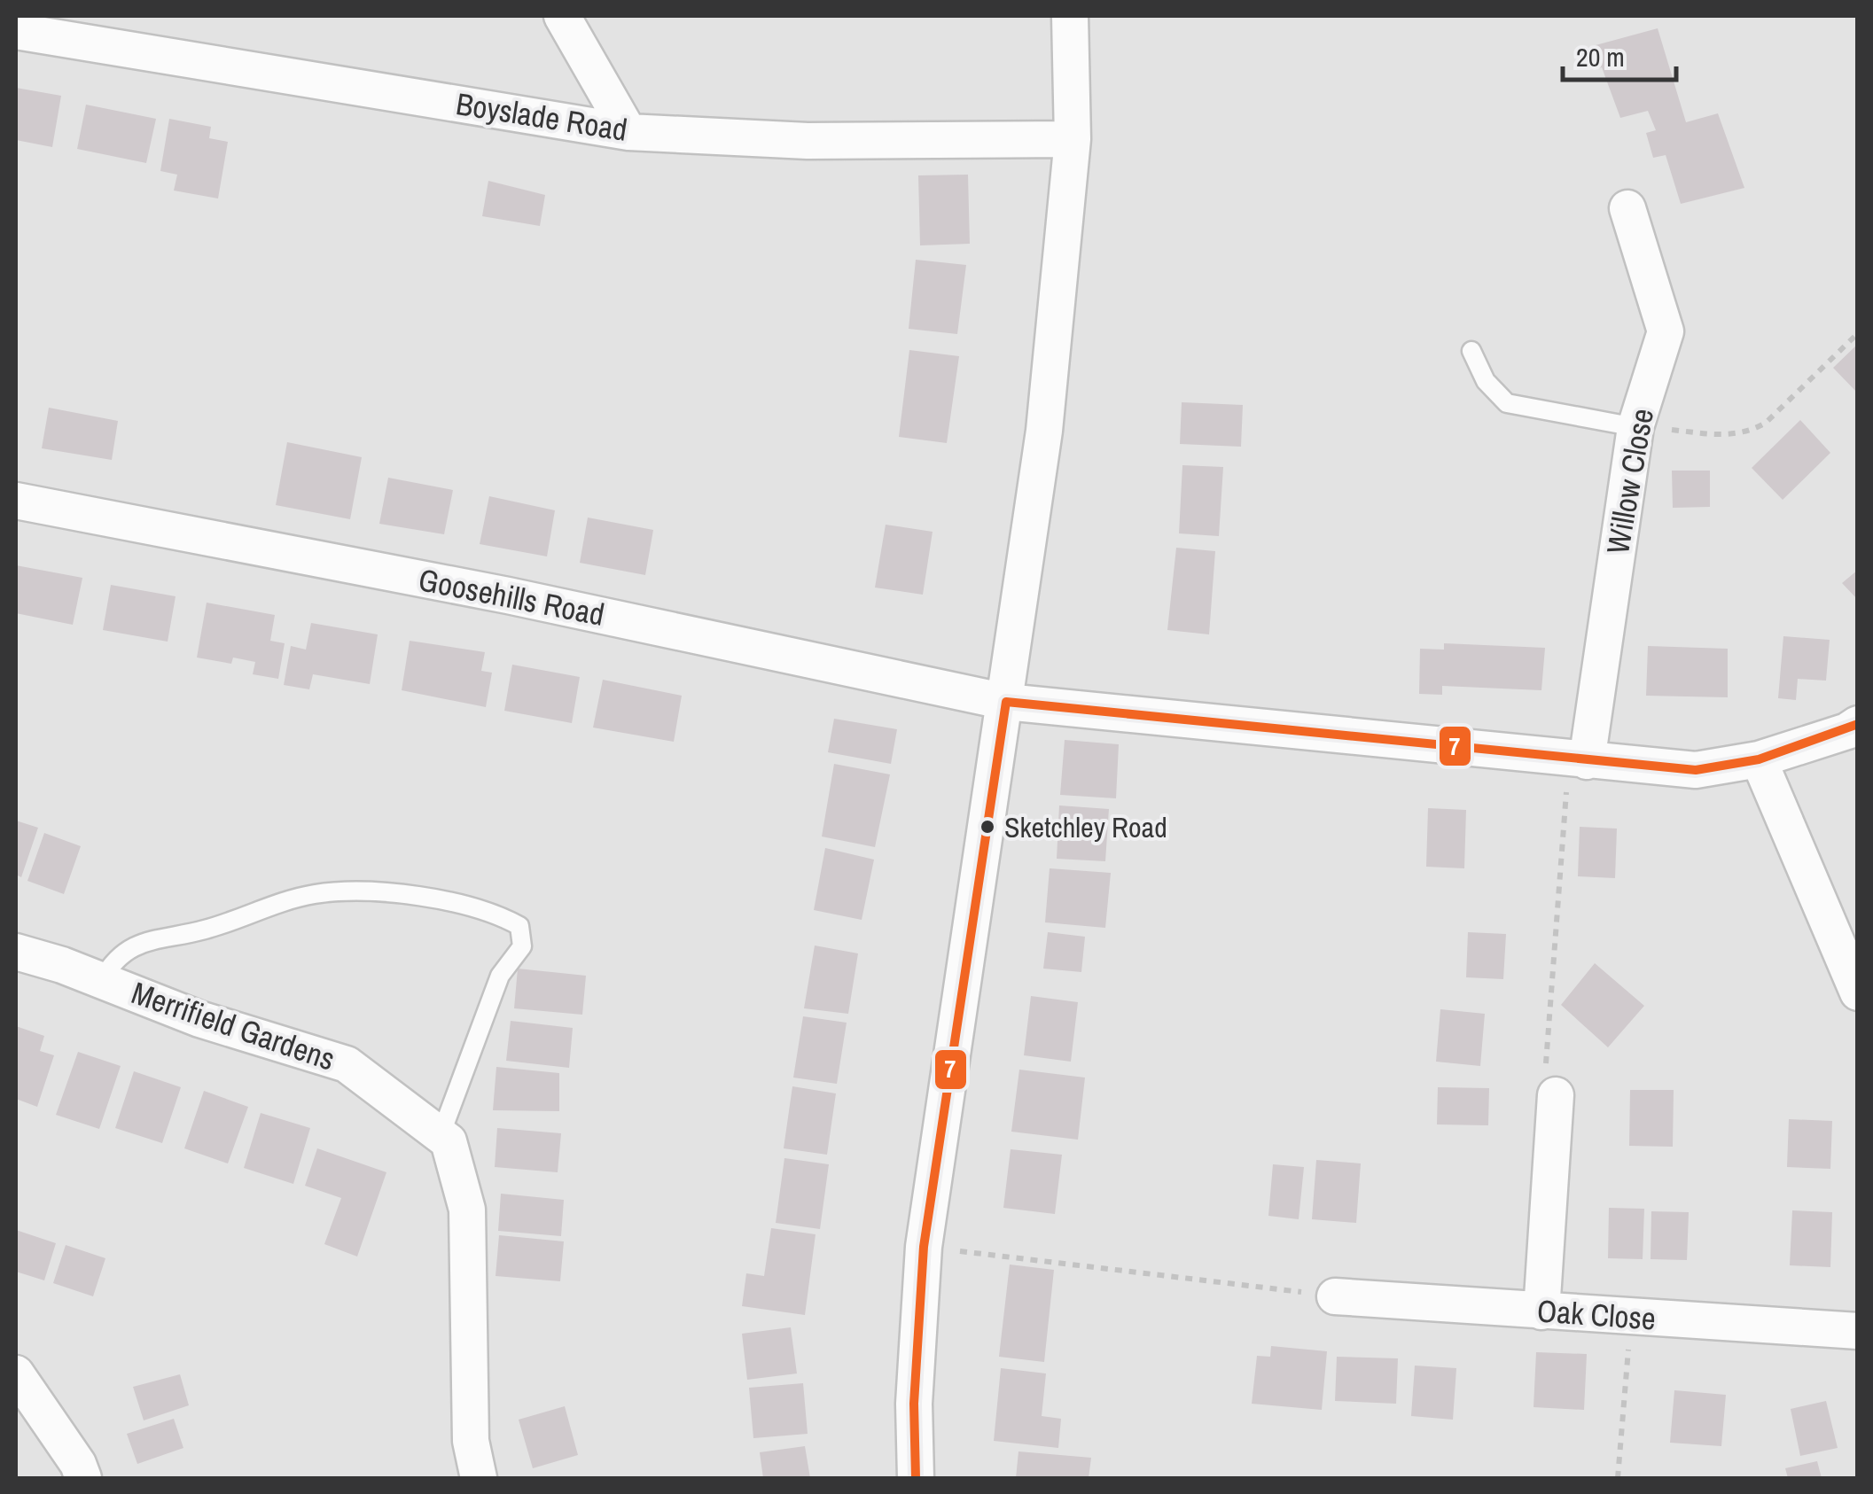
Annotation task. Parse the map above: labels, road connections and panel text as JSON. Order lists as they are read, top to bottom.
{
  "streets": {
    "street": [
      "Boyslade Road",
      "Willow Close",
      "Goosehills Road",
      "Merrifield Gardens",
      "Oak Close"
    ]
  },
  "crossings": [
    ["Willow Close", "Goosehills Road"]
  ],
  "places": ["Sketchley Road"],
  "lines": ["transit line 7"],
  "scale_bar": "20 m"
}
